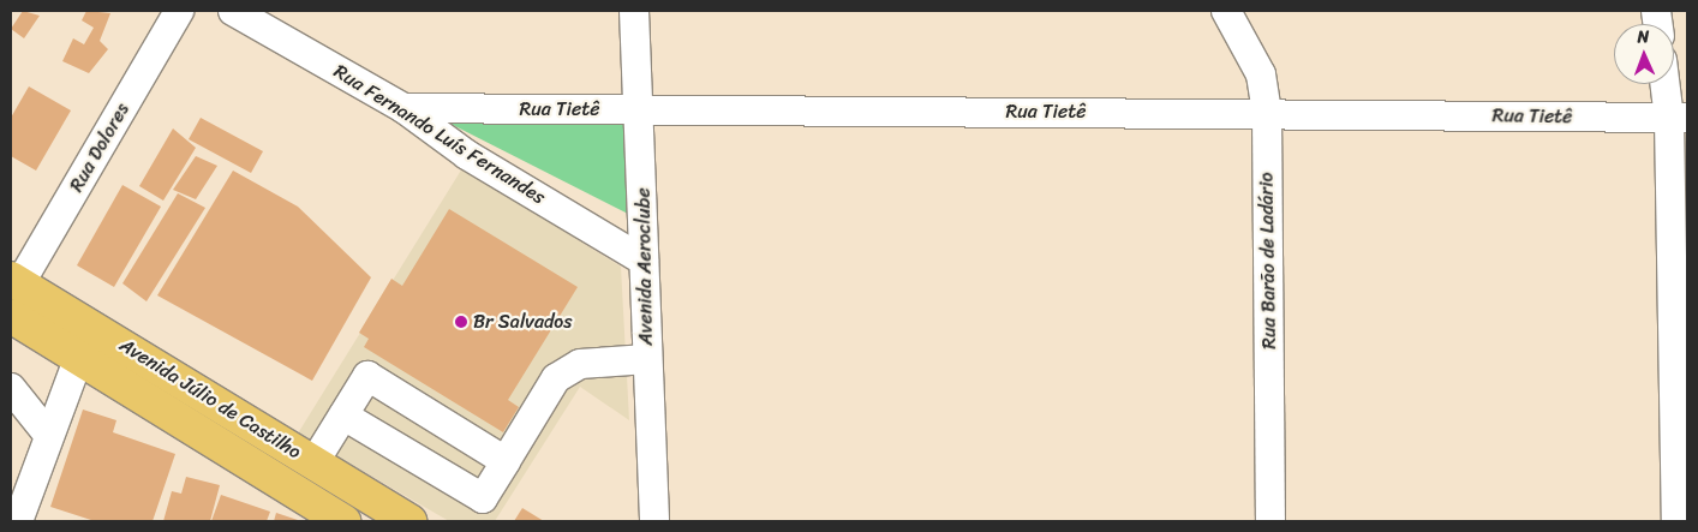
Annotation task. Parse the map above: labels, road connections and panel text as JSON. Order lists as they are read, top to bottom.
{
  "streets": {
    "main road": ["Avenida Júlio de Castilho"],
    "street": [
      "Rua Tietê",
      "Rua Fernando Luís Fernandes",
      "Rua Dolores",
      "Rua Barão de Ladário",
      "Avenida Aeroclube"
    ]
  },
  "crossings": [
    ["Rua Tietê", "Rua Fernando Luís Fernandes"],
    ["Rua Tietê", "Rua Barão de Ladário"],
    ["Rua Tietê", "Avenida Aeroclube"],
    ["Rua Fernando Luís Fernandes", "Avenida Aeroclube"],
    ["Rua Dolores", "Avenida Júlio de Castilho"]
  ],
  "places": ["Br Salvados"],
  "north": "top"
}
